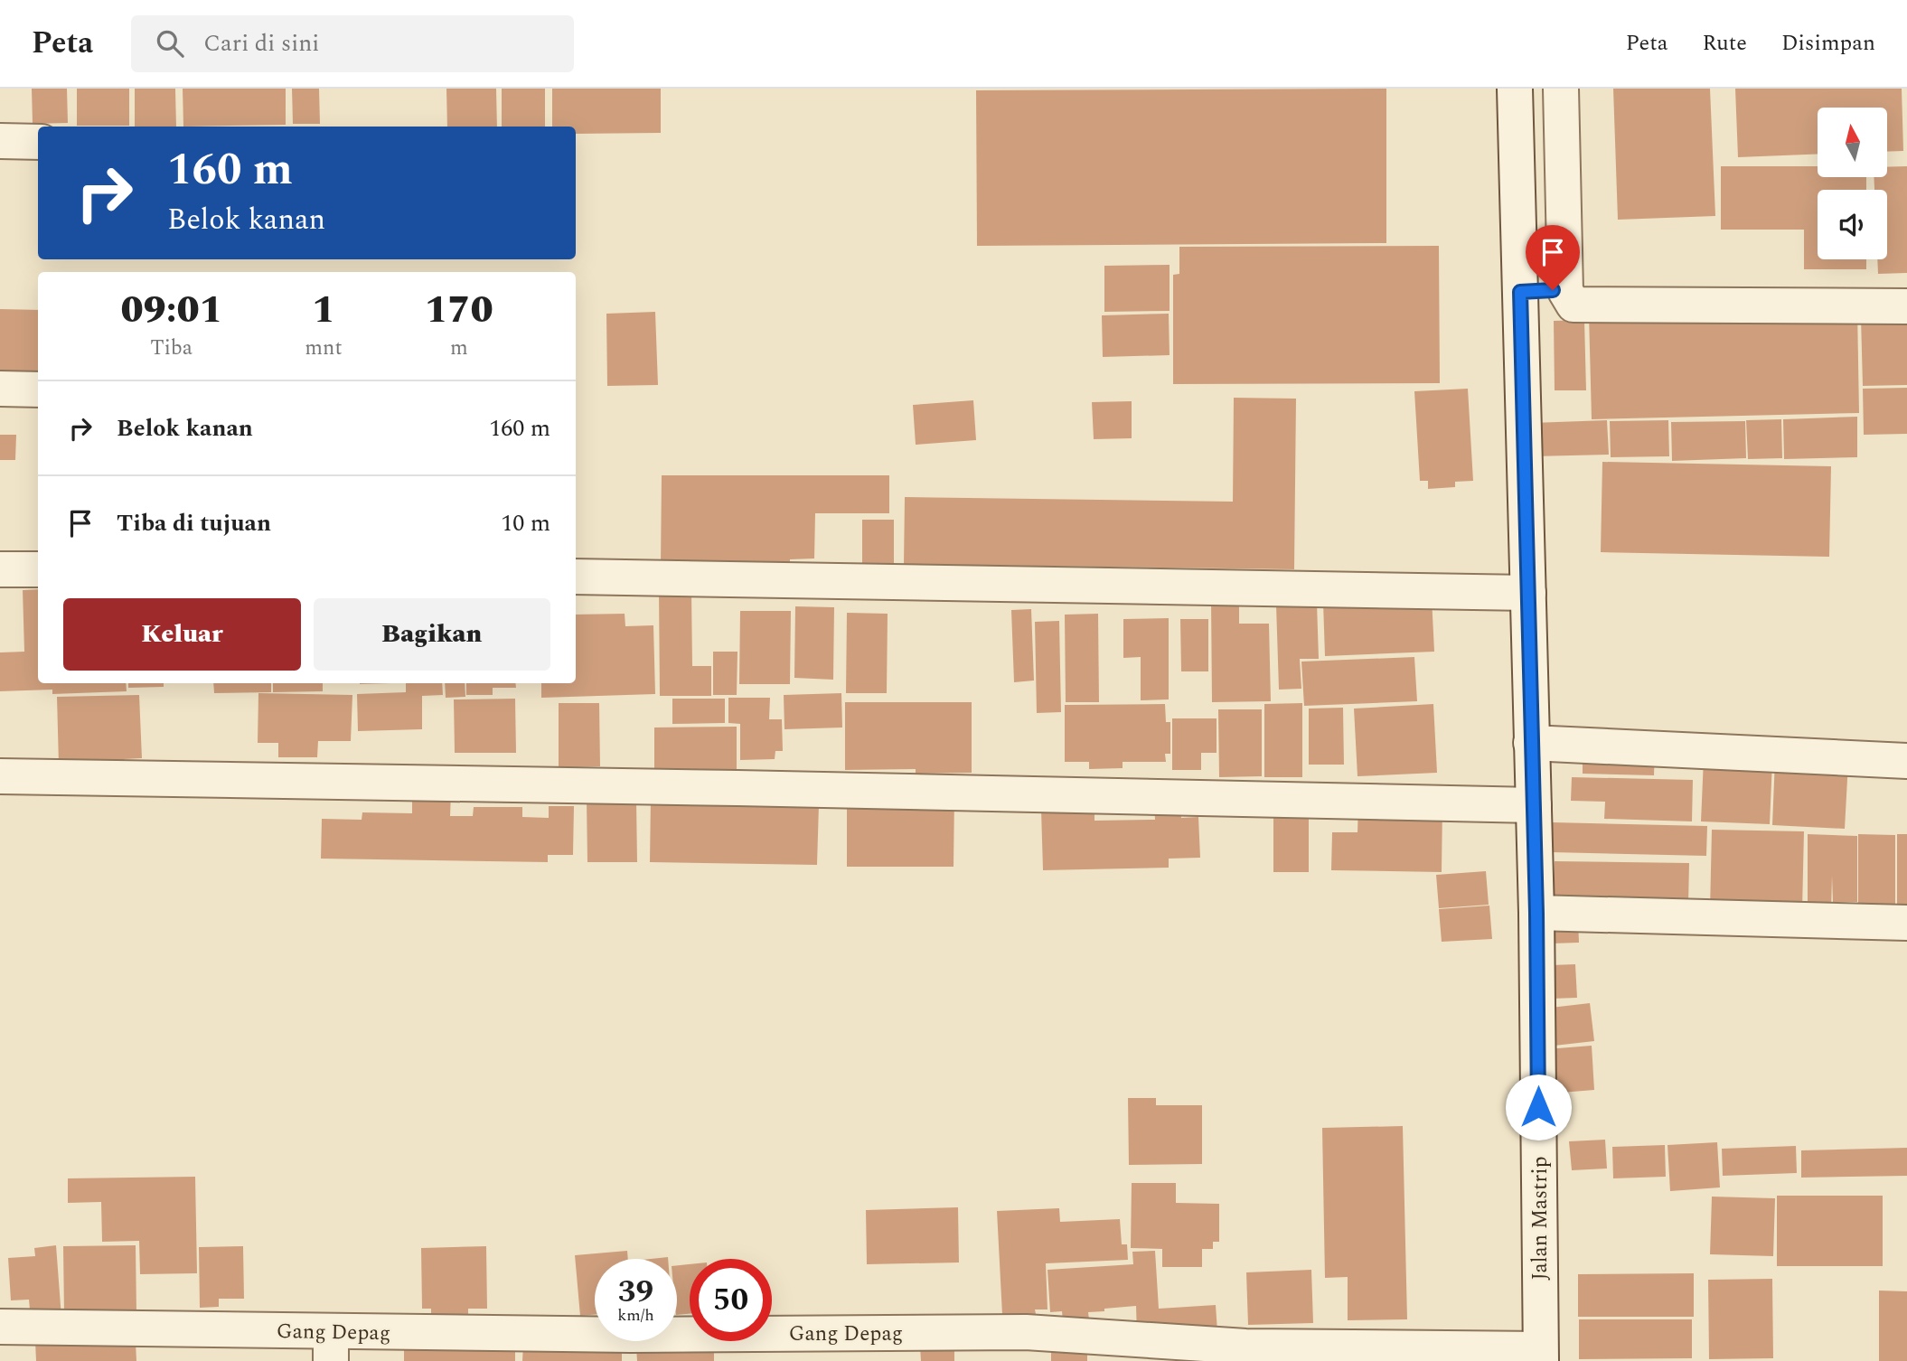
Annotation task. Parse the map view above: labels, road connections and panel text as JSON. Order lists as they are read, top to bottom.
{
  "streets": {
    "street": ["Jalan Mastrip", "Gang Depag"]
  },
  "crossings": [
    ["Jalan Mastrip", "Gang Depag"]
  ],
  "north": "top",
  "page": {
    "header": "Peta",
    "search": "Cari di sini",
    "nav": ["Peta", "Rute", "Disimpan"],
    "turn": ["160 m", "Belok kanan"],
    "eta": [
      "09:01",
      "Tiba",
      "1",
      "mnt",
      "170",
      "m"
    ],
    "list": [
      {
        "name": "Belok kanan",
        "value": "160 m"
      },
      {
        "name": "Tiba di tujuan",
        "value": "10 m"
      }
    ],
    "buttons": ["Keluar", "Bagikan"],
    "speed": "39 km/h",
    "limit": "50"
  }
}
